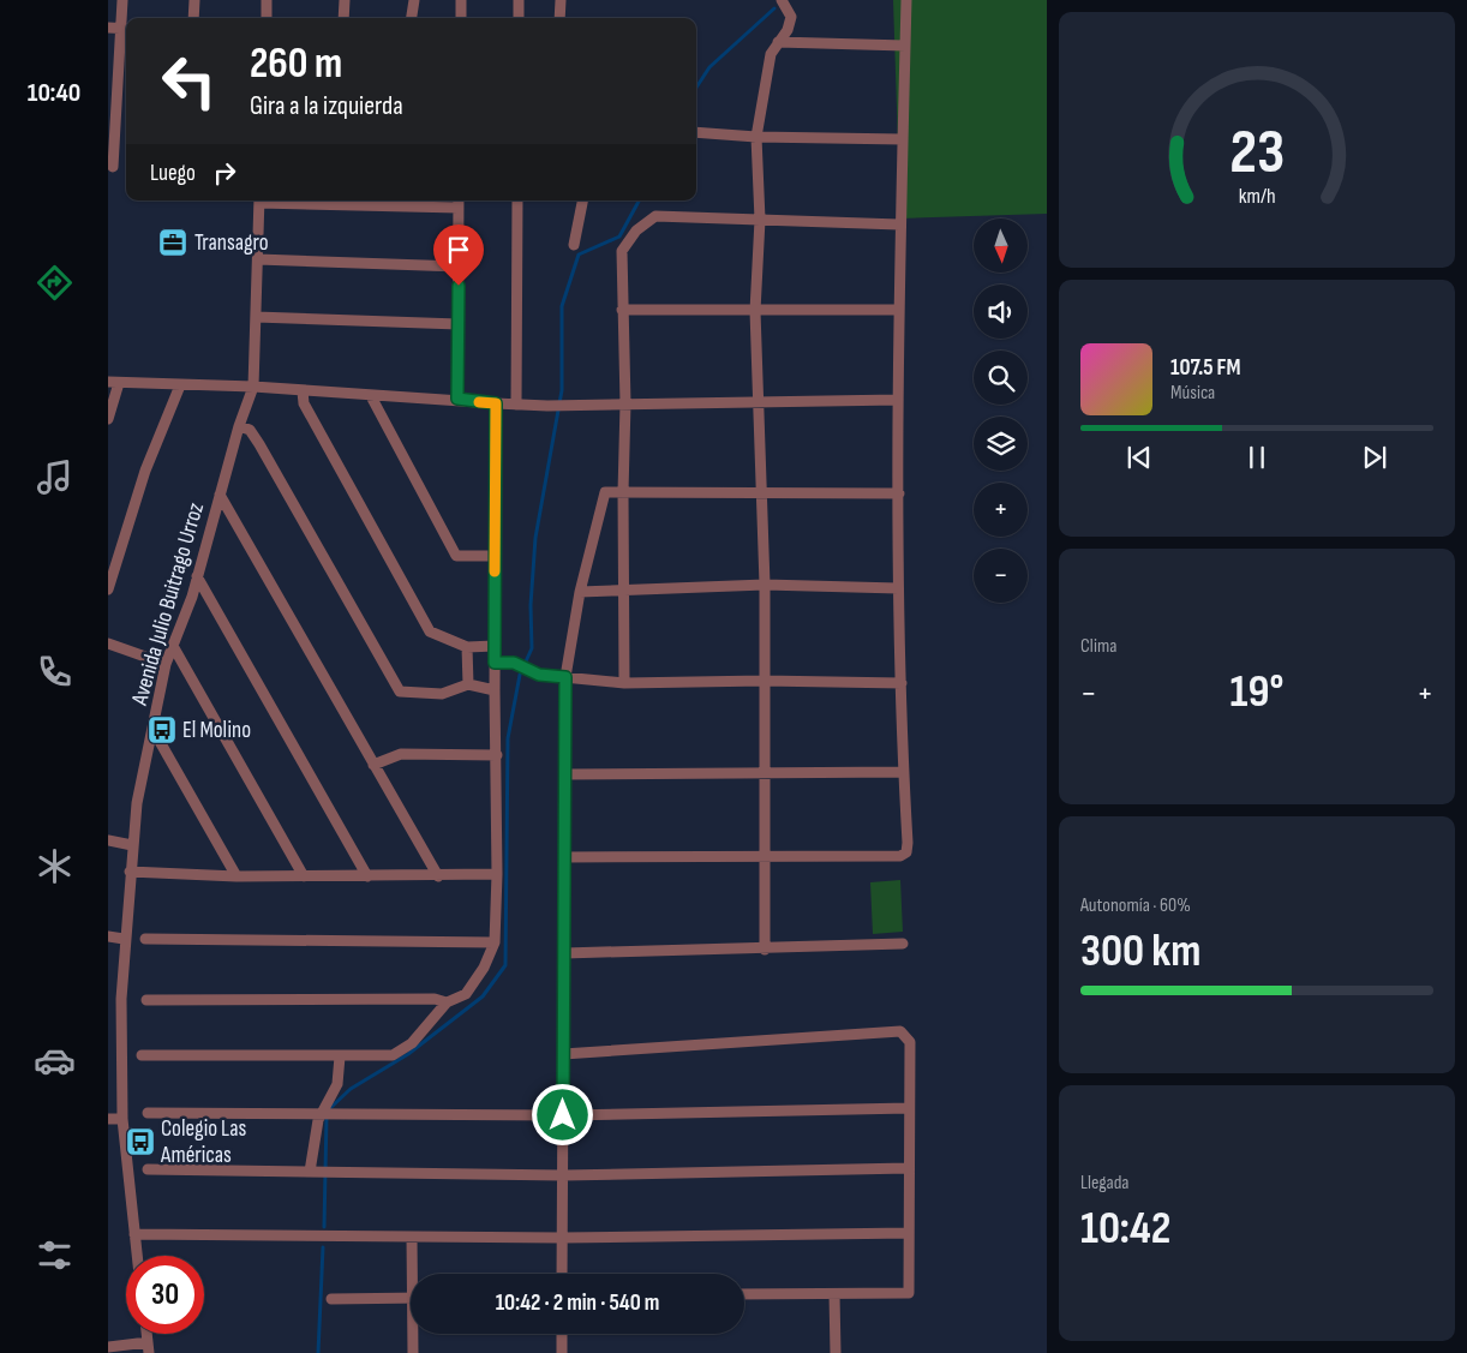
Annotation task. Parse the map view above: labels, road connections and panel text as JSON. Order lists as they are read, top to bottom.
{
  "streets": {
    "street": ["Avenida Julio Buitrago Urroz"]
  },
  "places": {
    "office": ["Transagro"],
    "bus stop": ["El Molino", "Colegio Las Américas"]
  },
  "north": "bottom",
  "page": {
    "tabs": "10:40",
    "turn": ["260 m", "Gira a la izquierda"],
    "then": "Luego",
    "map_buttons": ["+", "−"],
    "song": ["107.5 FM", "Música"],
    "tile": [
      "Clima",
      ["Autonomía · 60%", "300 km"],
      ["Llegada", "10:42"]
    ],
    "heat": ["−", "19°", "+"],
    "limit": "30",
    "trip": "10:42 · 2 min · 540 m",
    "gauge": ["23", "km/h"]
  }
}
